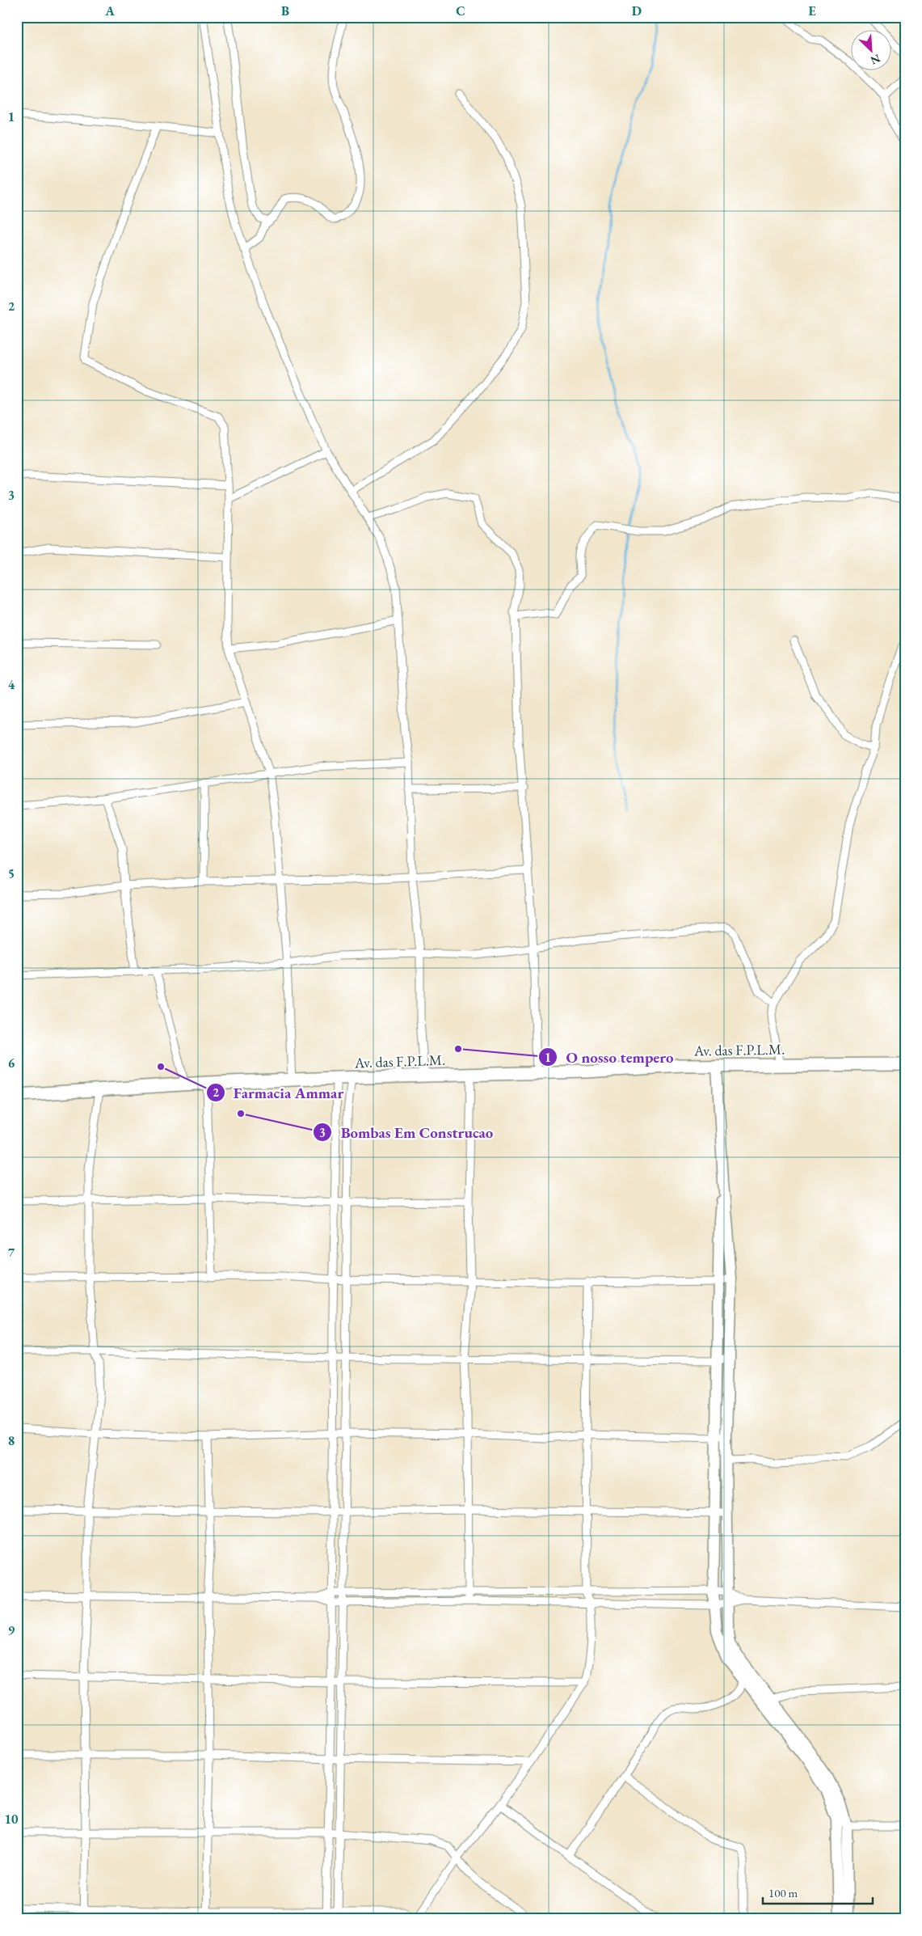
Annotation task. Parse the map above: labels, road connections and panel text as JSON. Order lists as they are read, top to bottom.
{
  "streets": {
    "main road": ["Av. das F.P.L.M."]
  },
  "places": ["O nosso tempero", "Farmacia Ammar", "Bombas Em Construcao"],
  "scale_bar": "100 m",
  "north": "bottom right",
  "grid": {
    "columns": [
      "A",
      "B",
      "C",
      "D",
      "E"
    ],
    "rows": [
      "1",
      "2",
      "3",
      "4",
      "5",
      "6",
      "7",
      "8",
      "9",
      "10"
    ]
  }
}
